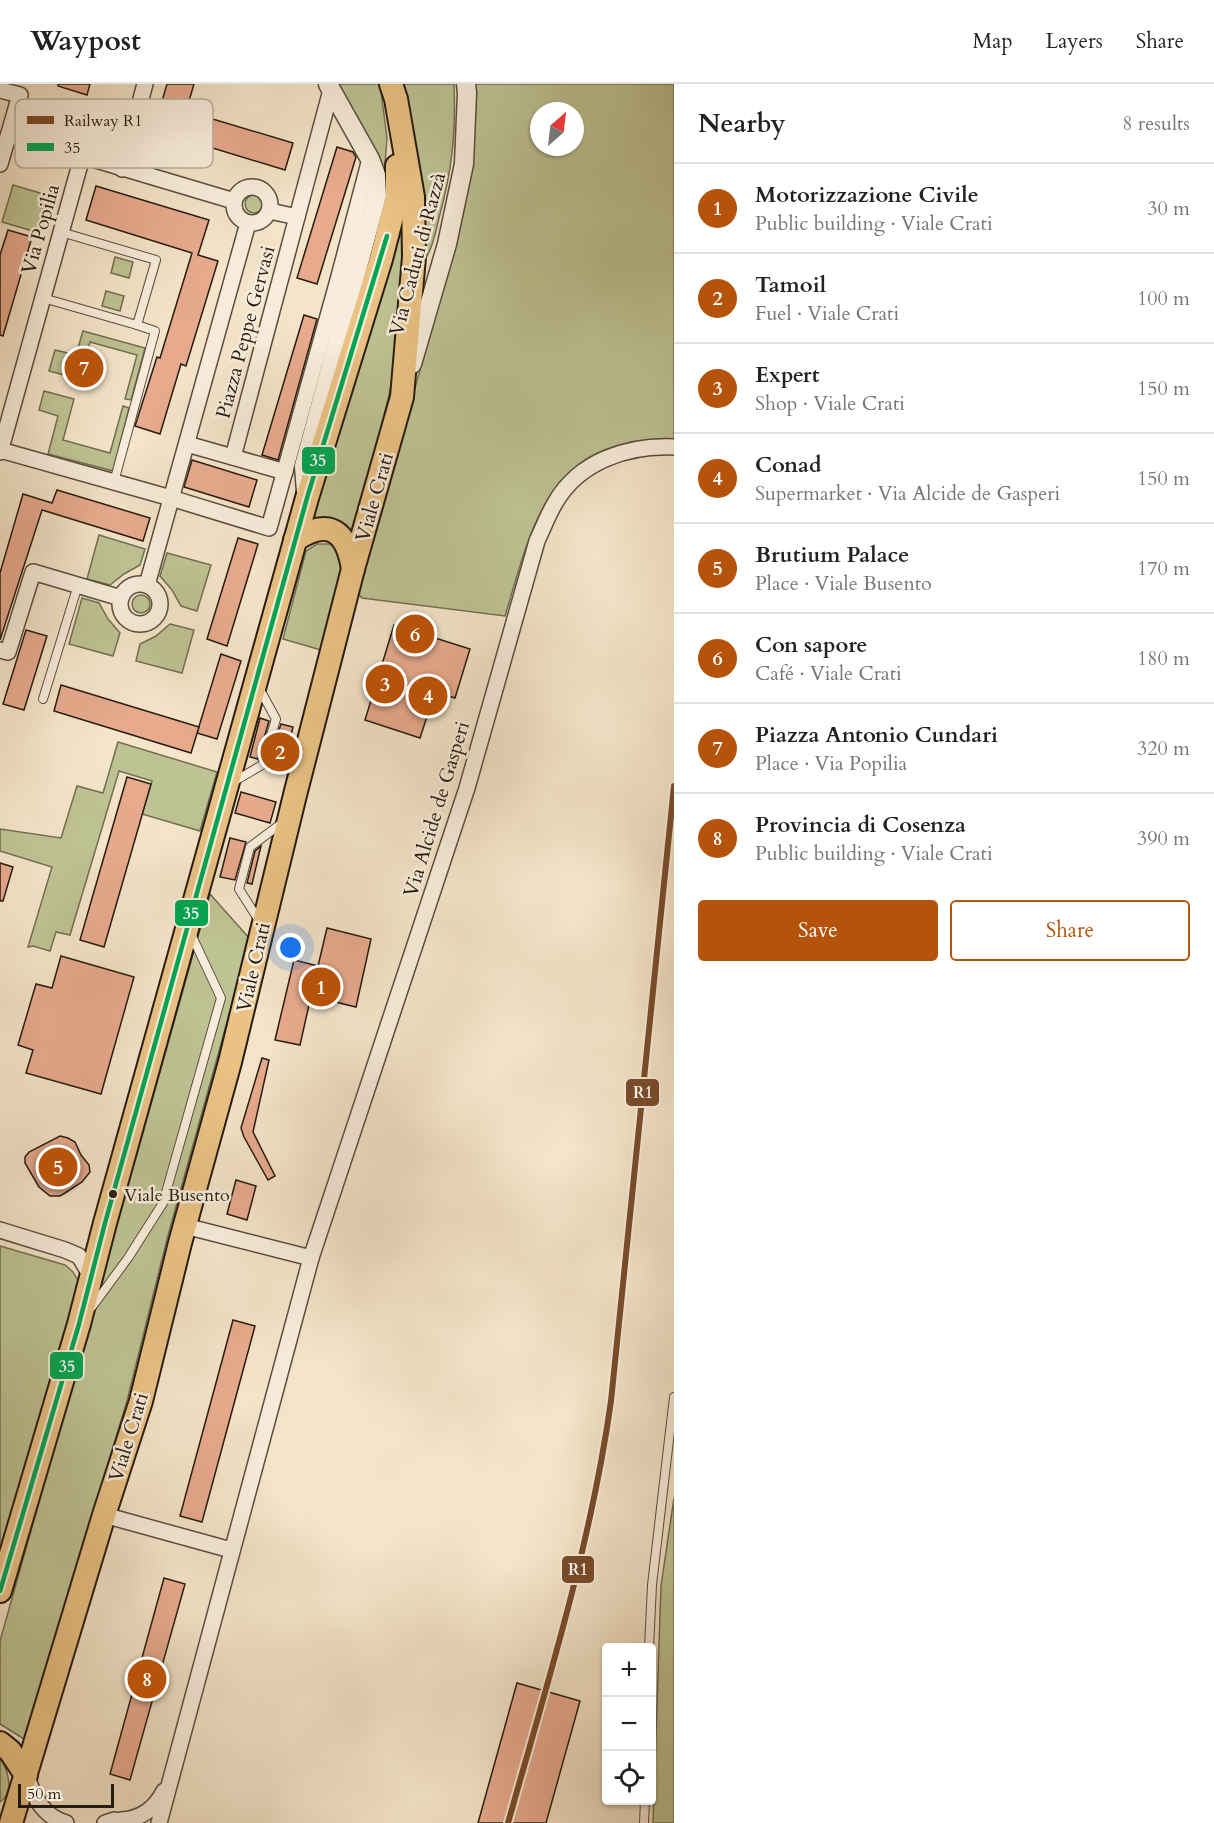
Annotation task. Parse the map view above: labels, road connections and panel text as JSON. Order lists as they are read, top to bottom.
{
  "streets": {
    "main road": ["Viale Crati"],
    "street": [
      "Via Popilia",
      "Via Caduti di Razzà",
      "Piazza Peppe Gervasi",
      "Via Alcide de Gasperi"
    ]
  },
  "crossings": [
    ["Via Caduti di Razzà", "Viale Crati"]
  ],
  "places": ["Viale Busento"],
  "lines": ["transit line 35", "rail line R1"],
  "legend": ["Railway R1", "35"],
  "scale_bar": "50 m",
  "north": "top right",
  "page": {
    "header": "Waypost",
    "nav": ["Map", "Layers", "Share"],
    "heading": ["Nearby", "8 results"],
    "list": [
      {
        "mark": "1",
        "name": "Motorizzazione Civile",
        "note": "Public building · Viale Crati",
        "value": "30 m"
      },
      {
        "mark": "2",
        "name": "Tamoil",
        "note": "Fuel · Viale Crati",
        "value": "100 m"
      },
      {
        "mark": "3",
        "name": "Expert",
        "note": "Shop · Viale Crati",
        "value": "150 m"
      },
      {
        "mark": "4",
        "name": "Conad",
        "note": "Supermarket · Via Alcide de Gasperi",
        "value": "150 m"
      },
      {
        "mark": "5",
        "name": "Brutium Palace",
        "note": "Place · Viale Busento",
        "value": "170 m"
      },
      {
        "mark": "6",
        "name": "Con sapore",
        "note": "Café · Viale Crati",
        "value": "180 m"
      },
      {
        "mark": "7",
        "name": "Piazza Antonio Cundari",
        "note": "Place · Via Popilia",
        "value": "320 m"
      },
      {
        "mark": "8",
        "name": "Provincia di Cosenza",
        "note": "Public building · Viale Crati",
        "value": "390 m"
      }
    ],
    "pins": [
      "7",
      "6",
      "3",
      "4",
      "2",
      "1",
      "5",
      "8"
    ],
    "buttons": ["Save", "Share"],
    "map_buttons": ["+", "−"],
    "scale": "50 m"
  }
}
